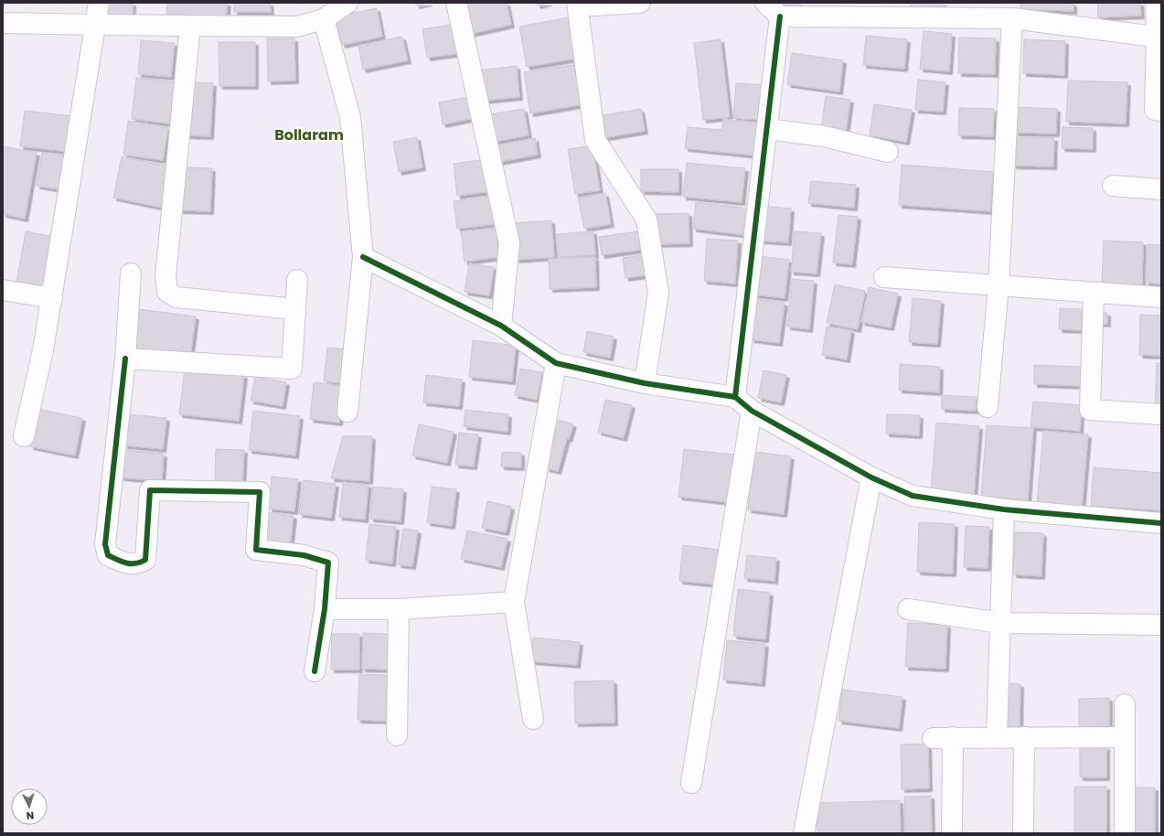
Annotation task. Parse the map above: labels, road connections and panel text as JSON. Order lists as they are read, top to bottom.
{
  "districts": ["Bollaram"],
  "north": "bottom"
}
